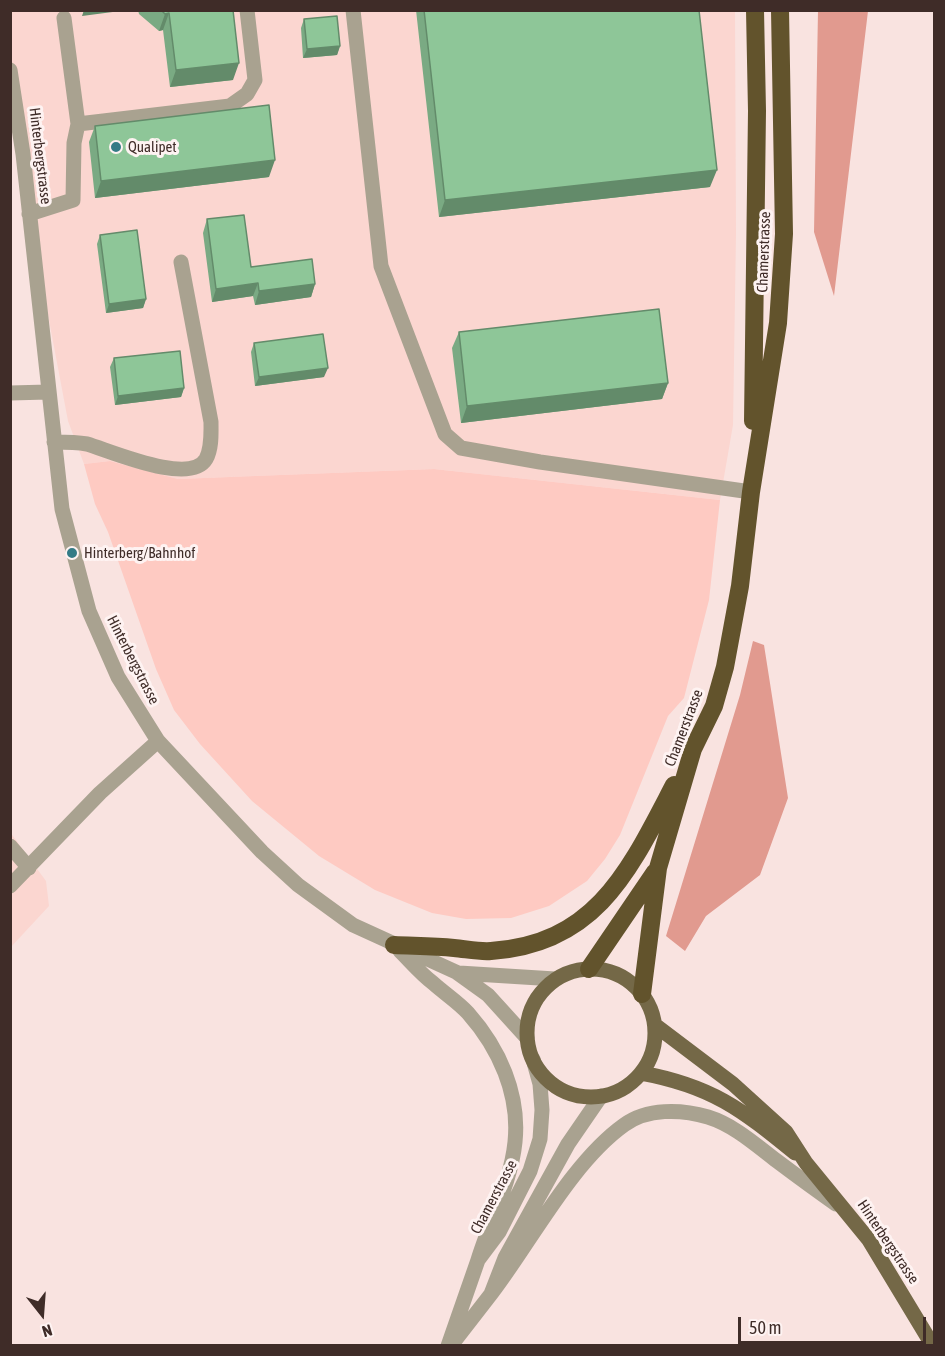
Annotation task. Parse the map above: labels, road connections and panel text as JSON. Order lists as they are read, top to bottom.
{
  "streets": {
    "highway": ["Chamerstrasse"],
    "main road": ["Hinterbergstrasse"]
  },
  "crossings": [
    ["Hinterbergstrasse", "Chamerstrasse"]
  ],
  "places": ["Qualipet", "Hinterberg/Bahnhof"],
  "scale_bar": "50 m",
  "north": "bottom"
}
